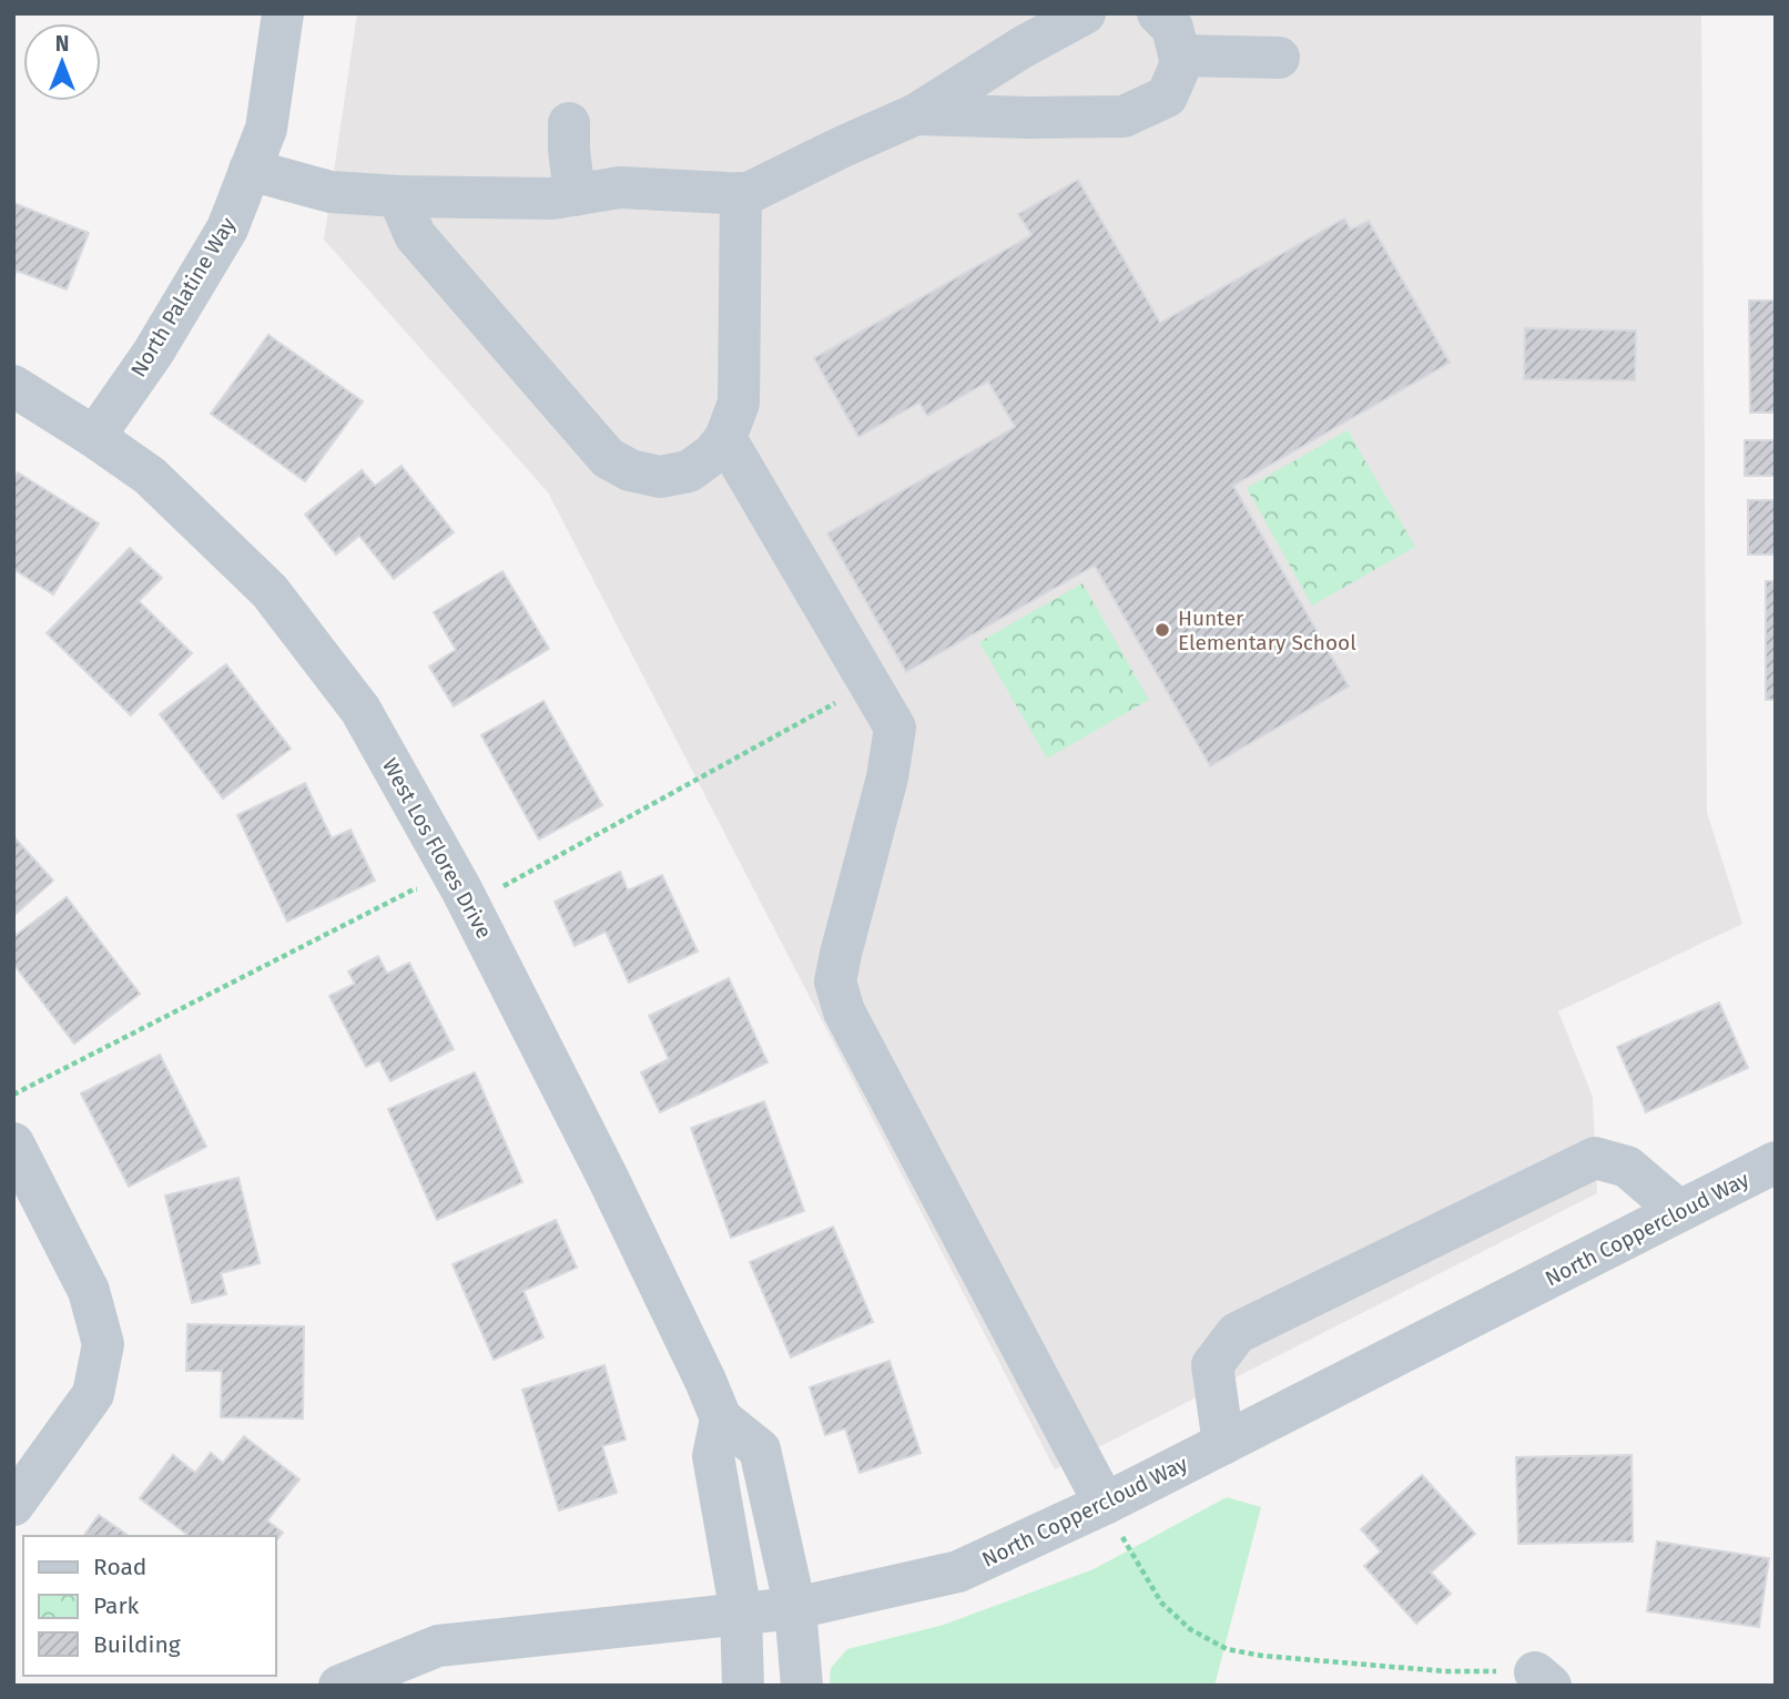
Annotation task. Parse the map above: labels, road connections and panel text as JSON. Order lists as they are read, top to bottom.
{
  "streets": {
    "street": ["North Palatine Way", "West Los Flores Drive", "North Coppercloud Way"]
  },
  "crossings": [
    ["North Palatine Way", "West Los Flores Drive"],
    ["West Los Flores Drive", "North Coppercloud Way"]
  ],
  "places": ["Hunter Elementary School"],
  "legend": ["Road", "Park", "Building"],
  "north": "top"
}
